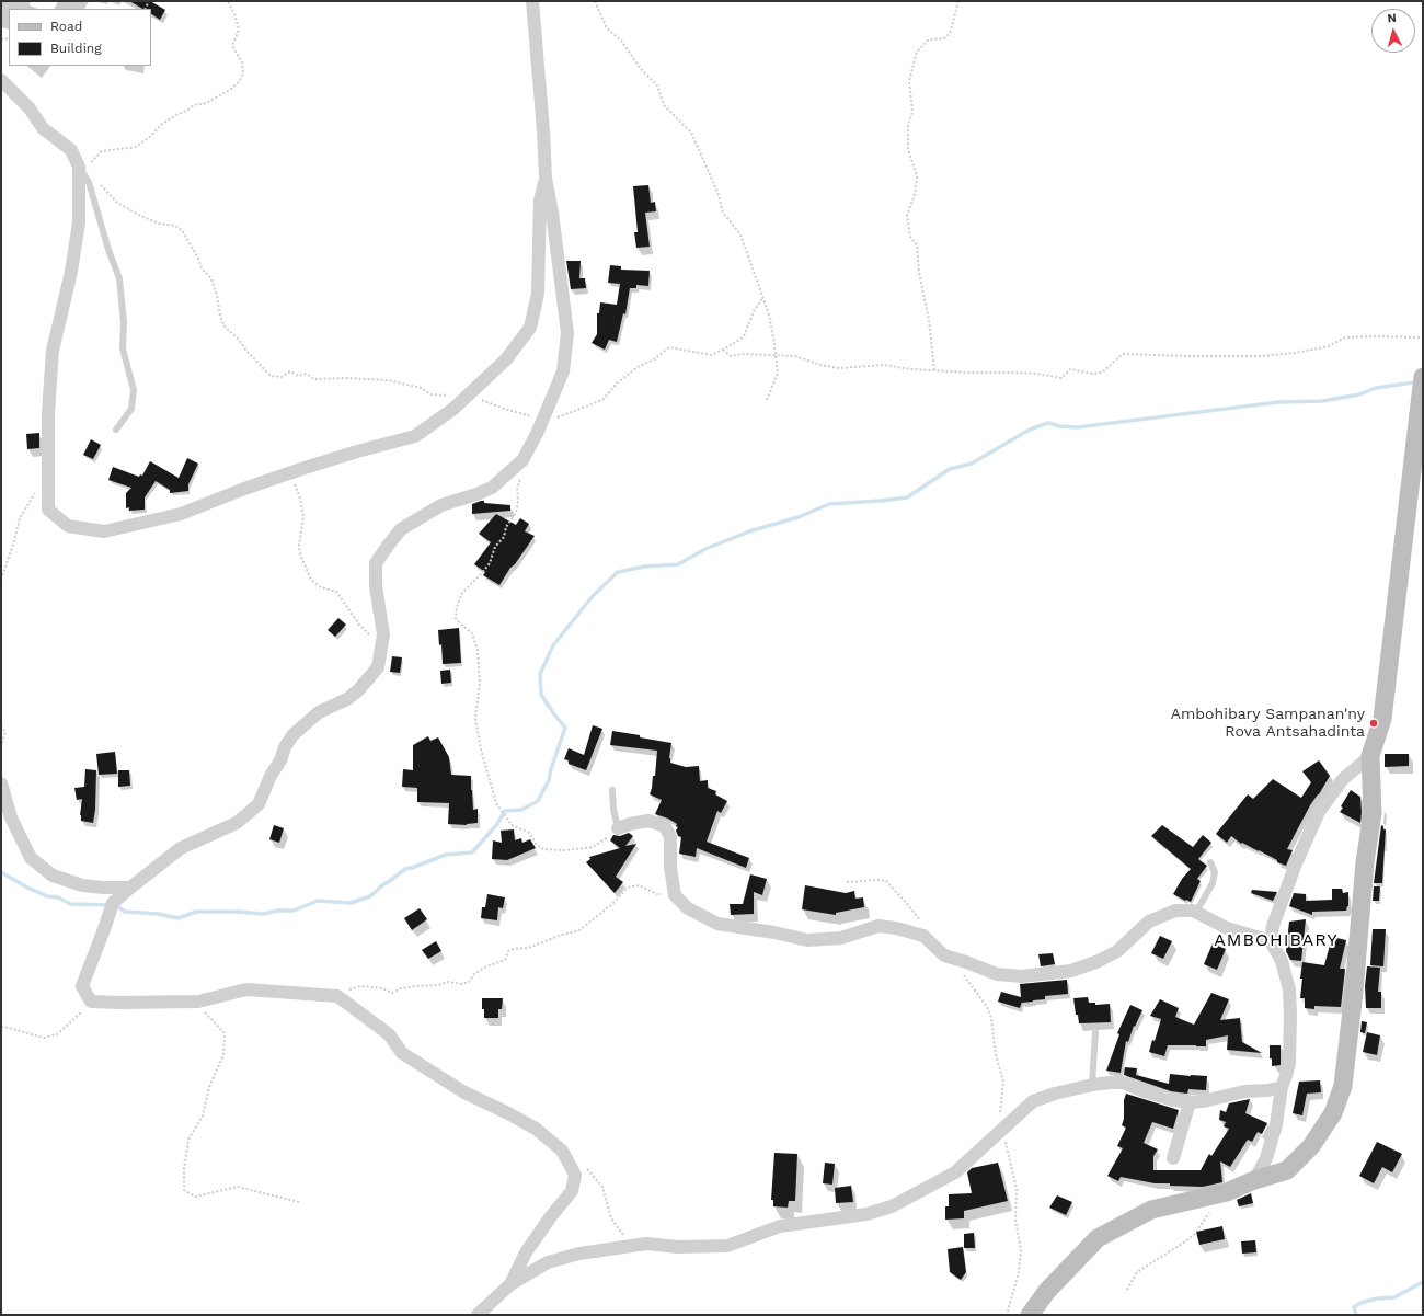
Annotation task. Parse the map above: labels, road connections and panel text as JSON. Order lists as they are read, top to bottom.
{
  "districts": ["AMBOHIBARY"],
  "places": ["Ambohibary Sampanan'ny Rova Antsahadinta"],
  "legend": ["Road", "Building"],
  "north": "top"
}
